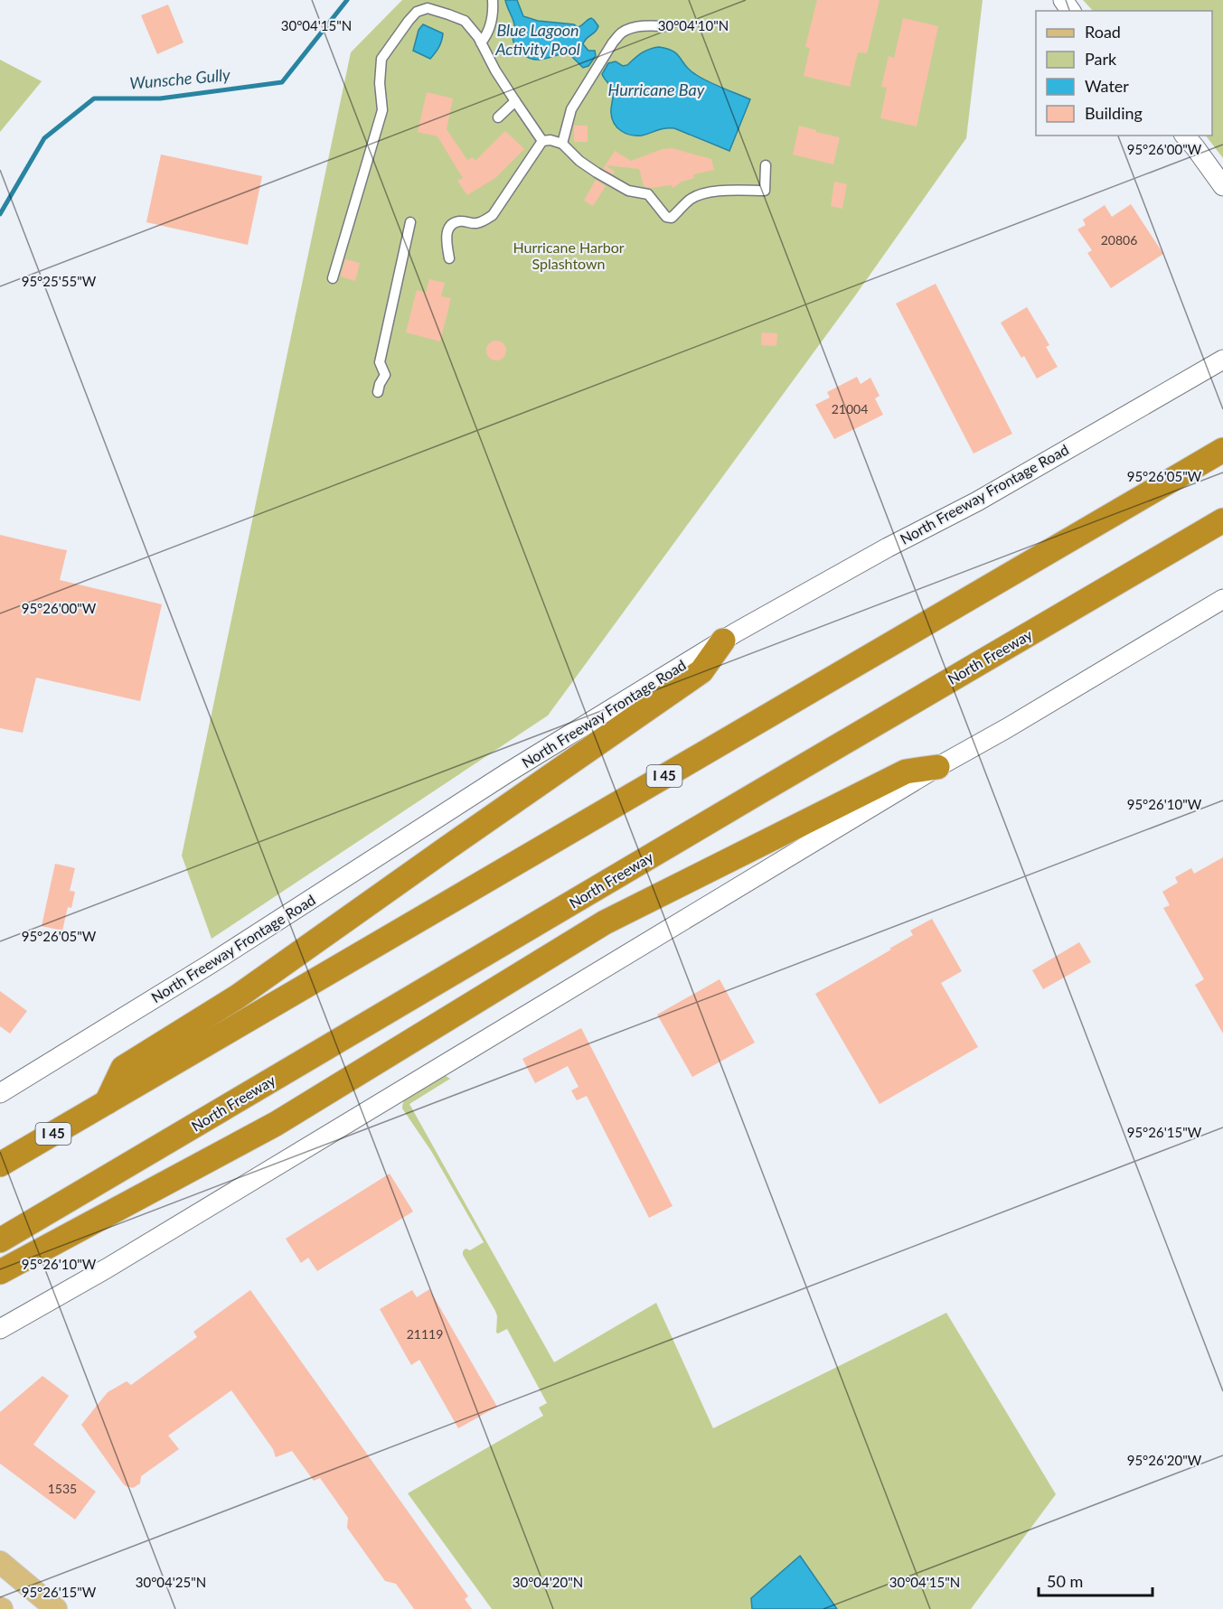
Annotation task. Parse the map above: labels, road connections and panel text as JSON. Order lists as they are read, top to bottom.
{
  "streets": {
    "highway": ["North Freeway", "I 45"],
    "main road": ["North Freeway Frontage Road"]
  },
  "water": ["Blue Lagoon Activity Pool", "Wunsche Gully", "Hurricane Bay"],
  "parks": ["Hurricane Harbor Splashtown"],
  "house_numbers": [
    "20806",
    "21004",
    "21119",
    "1535"
  ],
  "legend": [
    "Road",
    "Park",
    "Water",
    "Building"
  ],
  "scale_bar": "50 m",
  "coordinates": [
    "30°04'15\"N",
    "30°04'10\"N",
    "95°26'00\"W",
    "95°25'55\"W",
    "95°26'05\"W",
    "95°26'10\"W",
    "95°26'15\"W",
    "95°26'20\"W",
    "30°04'25\"N",
    "30°04'20\"N"
  ]
}
